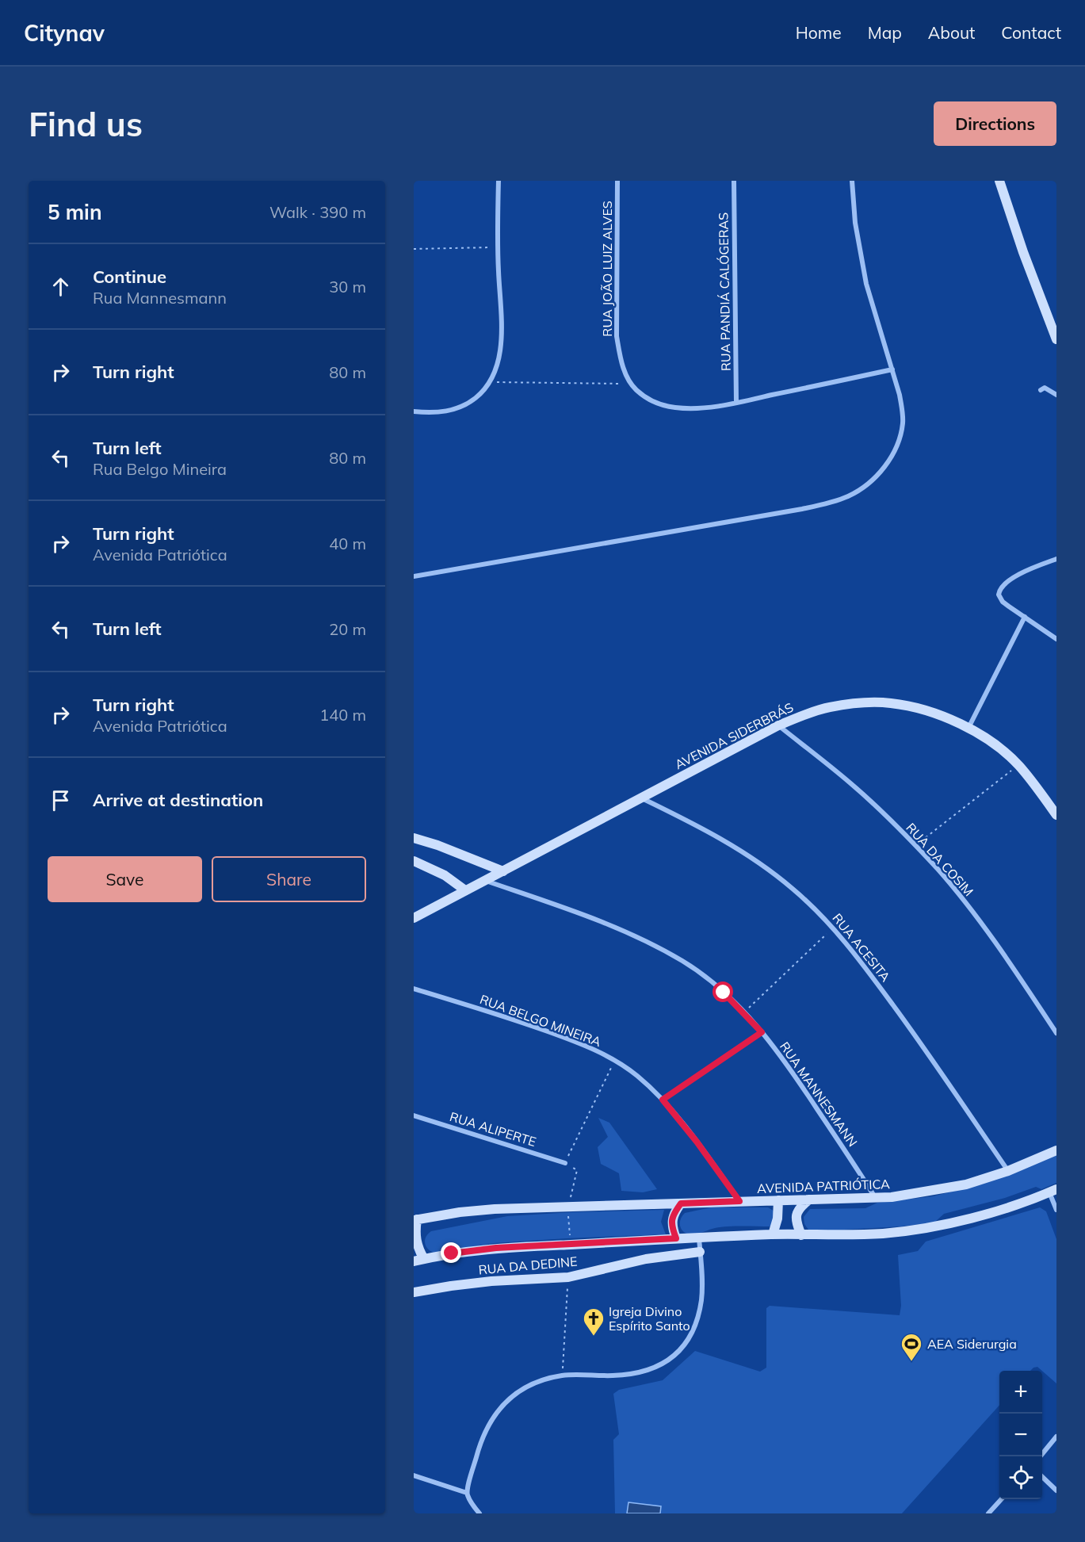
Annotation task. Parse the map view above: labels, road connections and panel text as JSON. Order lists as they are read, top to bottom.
{
  "streets": {
    "main road": ["AVENIDA SIDERBRÁS", "AVENIDA PATRIÓTICA", "RUA DA DEDINE"],
    "street": [
      "RUA JOÃO LUIZ ALVES",
      "RUA PANDIÁ CALÓGERAS",
      "RUA DA COSIM",
      "RUA ACESITA",
      "RUA BELGO MINEIRA",
      "RUA MANNESMANN",
      "RUA ALIPERTE"
    ]
  },
  "crossings": [
    ["RUA JOÃO LUIZ ALVES", "RUA PANDIÁ CALÓGERAS"],
    ["AVENIDA SIDERBRÁS", "RUA DA COSIM"],
    ["AVENIDA SIDERBRÁS", "RUA ACESITA"],
    ["AVENIDA SIDERBRÁS", "RUA MANNESMANN"],
    ["RUA ACESITA", "AVENIDA PATRIÓTICA"],
    ["RUA BELGO MINEIRA", "AVENIDA PATRIÓTICA"],
    ["RUA MANNESMANN", "AVENIDA PATRIÓTICA"]
  ],
  "places": {
    "church": ["Igreja Divino Espírito Santo"],
    "sports": ["AEA Siderurgia"]
  },
  "page": {
    "header": "Citynav",
    "nav": [
      "Home",
      "Map",
      "About",
      "Contact"
    ],
    "buttons": [
      "Directions",
      ["Save", "Share"]
    ],
    "title": "Find us",
    "heading": ["5 min", "Walk · 390 m"],
    "list": [
      ["Continue", "Rua Mannesmann", "30 m"],
      ["Turn right", "80 m"],
      ["Turn left", "Rua Belgo Mineira", "80 m"],
      ["Turn right", "Avenida Patriótica", "40 m"],
      ["Turn left", "20 m"],
      ["Turn right", "Avenida Patriótica", "140 m"],
      "Arrive at destination"
    ],
    "map_buttons": ["+", "−"]
  }
}
